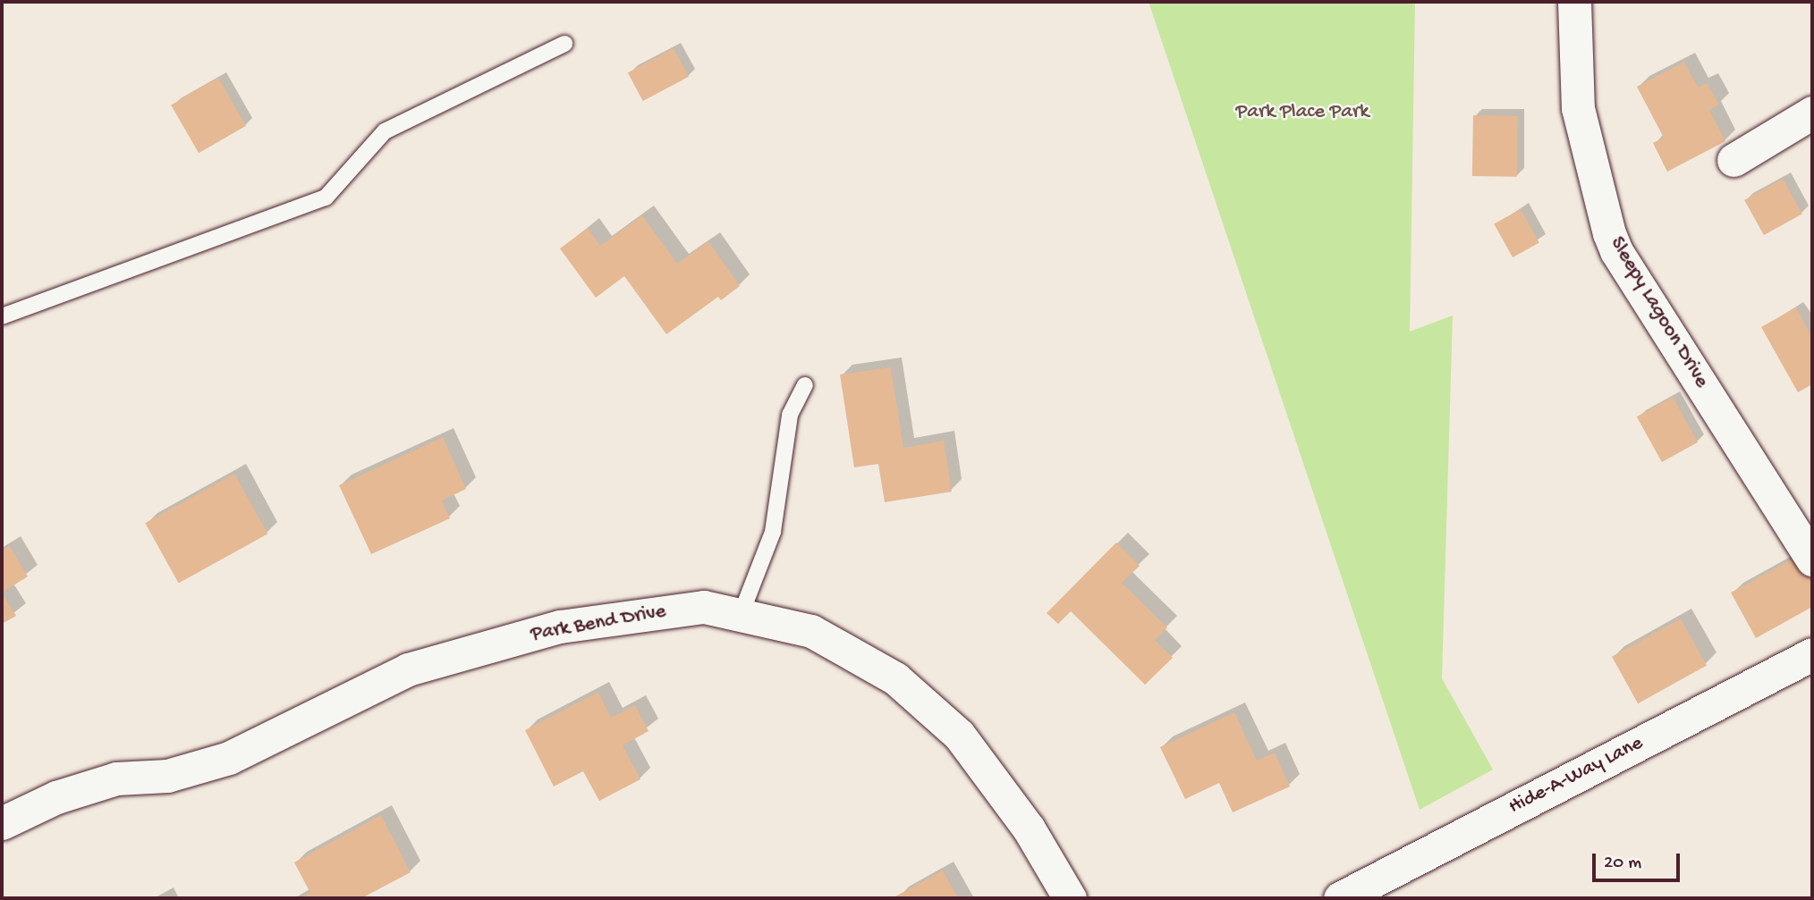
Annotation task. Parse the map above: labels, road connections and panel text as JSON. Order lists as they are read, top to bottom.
{
  "streets": {
    "street": ["Sleepy Lagoon Drive", "Park Bend Drive", "Hide-A-Way Lane"]
  },
  "parks": ["Park Place Park"],
  "scale_bar": "20 m"
}
